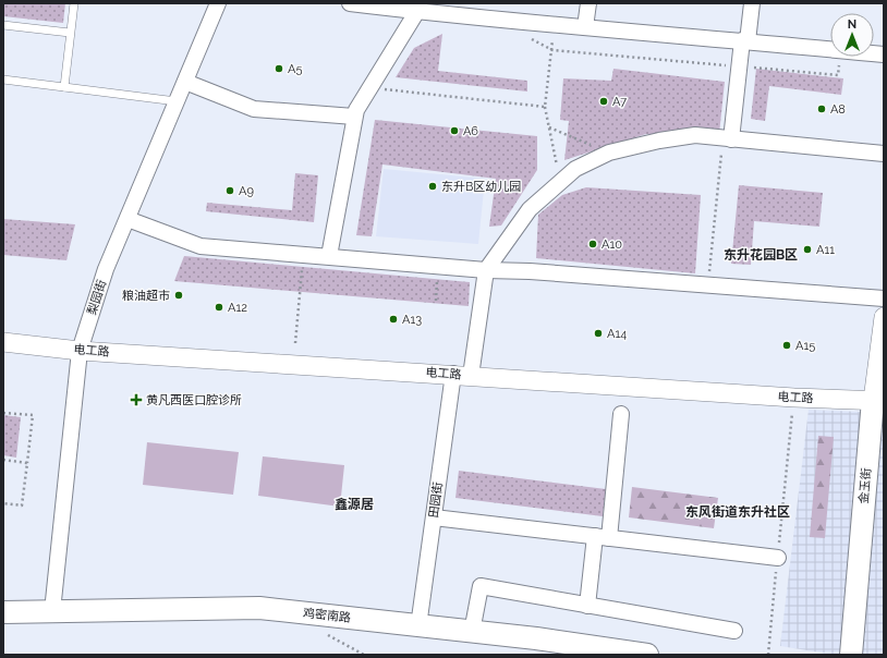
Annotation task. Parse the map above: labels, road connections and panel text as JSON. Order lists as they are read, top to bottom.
{
  "streets": {
    "main road": ["金玉街", "鸡密南路"],
    "street": ["梨园街", "电工路", "田园街"]
  },
  "crossings": [
    ["梨园街", "电工路"],
    ["梨园街", "鸡密南路"],
    ["电工路", "金玉街"],
    ["电工路", "田园街"],
    ["田园街", "鸡密南路"]
  ],
  "districts": ["东升花园B区", "鑫源居", "东风街道东升社区"],
  "places": {
    "other": [
      "A5",
      "A7",
      "A8",
      "A6",
      "东升B区幼儿园",
      "A9",
      "A10",
      "A11",
      "粮油超市",
      "A12",
      "A13",
      "A14",
      "A15"
    ],
    "health": ["黄凡西医口腔诊所"]
  },
  "north": "top"
}
